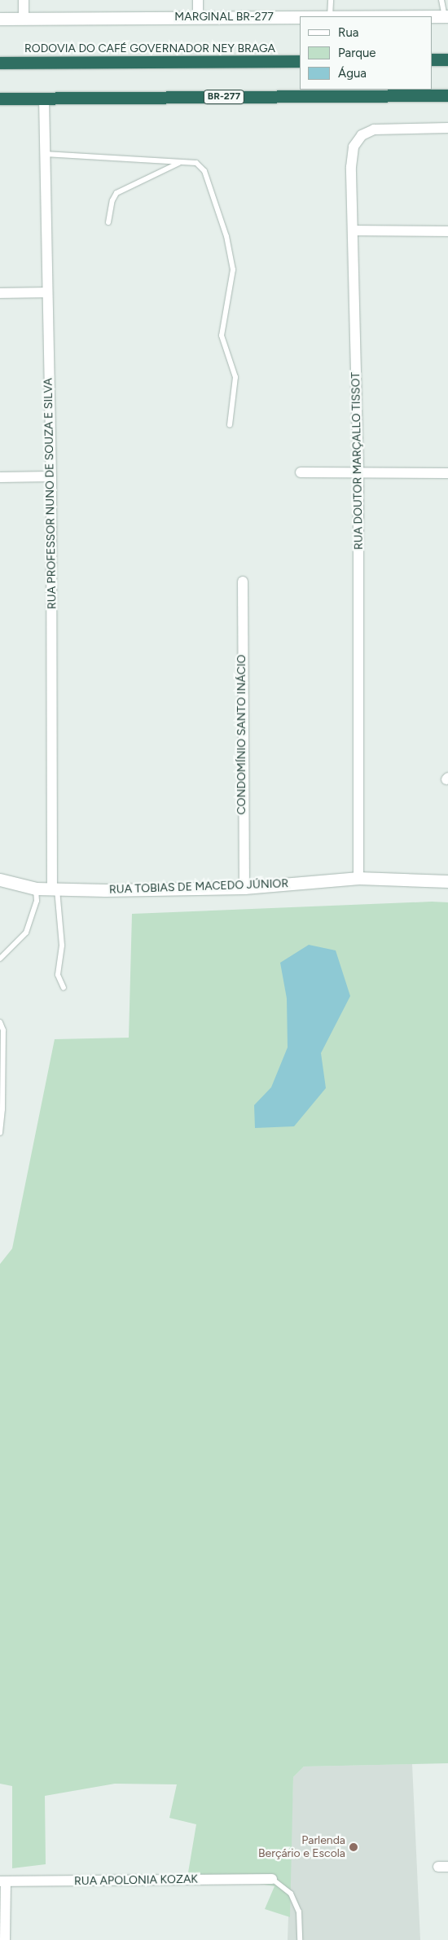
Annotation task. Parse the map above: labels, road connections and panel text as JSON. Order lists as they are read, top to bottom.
{
  "streets": {
    "highway": ["RODOVIA DO CAFÉ GOVERNADOR NEY BRAGA", "BR-277"],
    "street": [
      "MARGINAL BR-277",
      "RUA DOUTOR MARÇALLO TISSOT",
      "RUA PROFESSOR NUNO DE SOUZA E SILVA",
      "CONDOMÍNIO SANTO INÁCIO",
      "RUA TOBIAS DE MACEDO JÚNIOR",
      "RUA APOLONIA KOZAK"
    ]
  },
  "crossings": [
    ["BR-277", "RUA PROFESSOR NUNO DE SOUZA E SILVA"],
    ["RUA DOUTOR MARÇALLO TISSOT", "RUA TOBIAS DE MACEDO JÚNIOR"],
    ["RUA PROFESSOR NUNO DE SOUZA E SILVA", "RUA TOBIAS DE MACEDO JÚNIOR"],
    ["CONDOMÍNIO SANTO INÁCIO", "RUA TOBIAS DE MACEDO JÚNIOR"]
  ],
  "places": ["Parlenda Berçário e Escola"],
  "legend": ["Rua", "Parque", "Água"]
}
